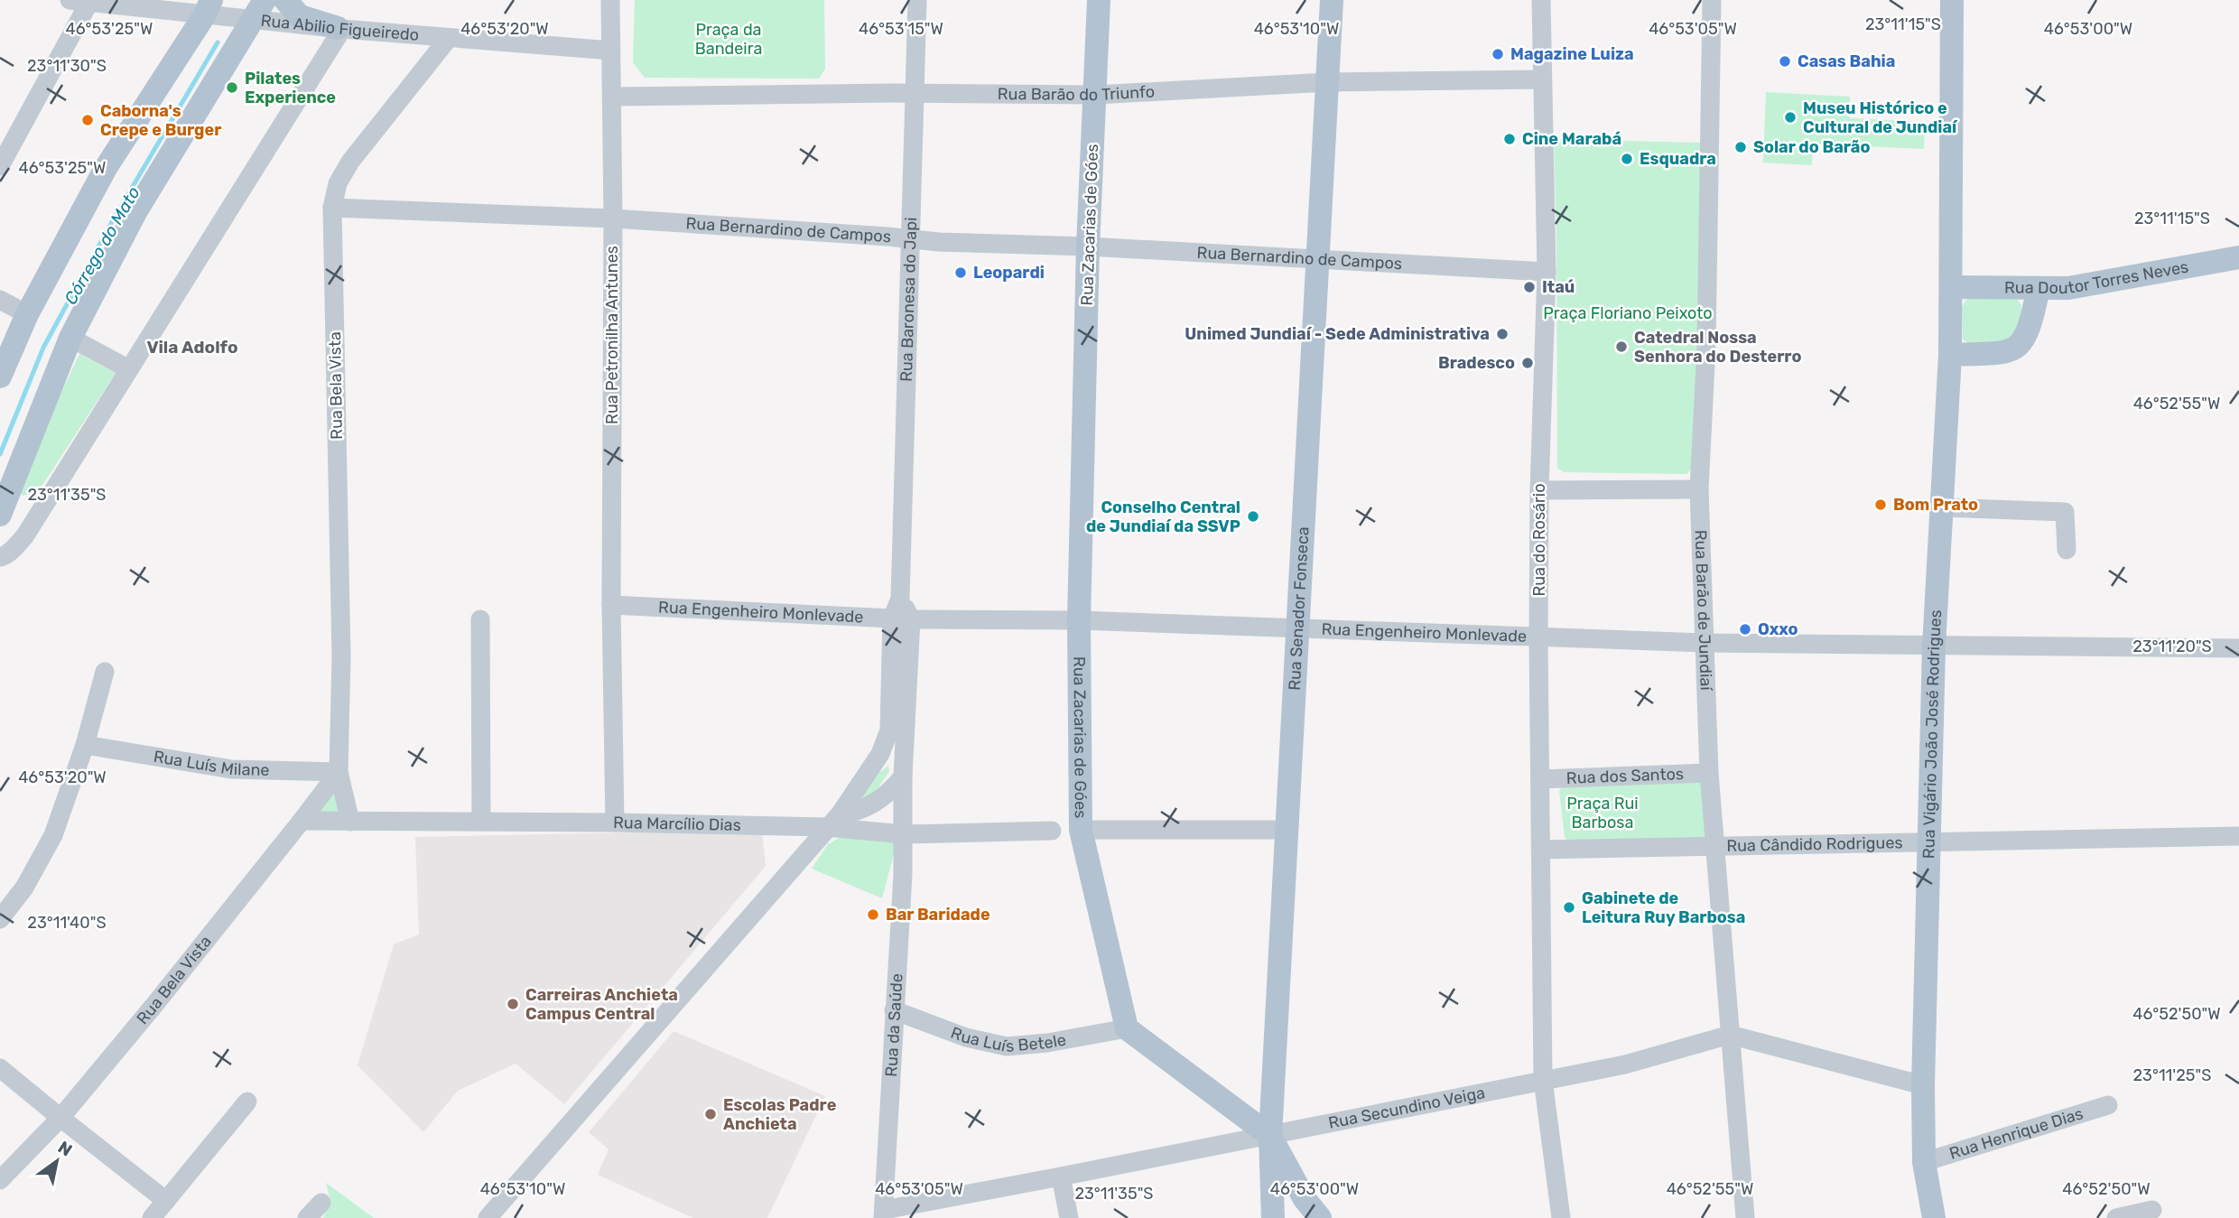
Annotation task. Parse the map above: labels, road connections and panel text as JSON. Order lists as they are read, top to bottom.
{
  "streets": {
    "main road": [
      "Rua Zacarias de Góes",
      "Rua Doutor Torres Neves",
      "Rua Senador Fonseca",
      "Rua Vigário João José Rodrigues"
    ],
    "street": [
      "Rua Abilio Figueiredo",
      "Rua Barão do Triunfo",
      "Rua Bernardino de Campos",
      "Rua Baronesa do Japi",
      "Rua Petronilha Antunes",
      "Rua Bela Vista",
      "Rua do Rosário",
      "Rua Barão de Jundiaí",
      "Rua Engenheiro Monlevade",
      "Rua Luís Milane",
      "Rua dos Santos",
      "Rua Marcílio Dias",
      "Rua Cândido Rodrigues",
      "Rua da Saúde",
      "Rua Luís Betele",
      "Rua Secundino Veiga",
      "Rua Henrique Dias"
    ]
  },
  "crossings": [
    ["Rua Abilio Figueiredo", "Rua Petronilha Antunes"],
    ["Rua Abilio Figueiredo", "Rua Bela Vista"],
    ["Rua Barão do Triunfo", "Rua Zacarias de Góes"],
    ["Rua Barão do Triunfo", "Rua Baronesa do Japi"],
    ["Rua Barão do Triunfo", "Rua Petronilha Antunes"],
    ["Rua Barão do Triunfo", "Rua do Rosário"],
    ["Rua Barão do Triunfo", "Rua Senador Fonseca"],
    ["Rua Zacarias de Góes", "Rua Bernardino de Campos"],
    ["Rua Zacarias de Góes", "Rua Engenheiro Monlevade"],
    ["Rua Zacarias de Góes", "Rua Luís Betele"],
    ["Rua Bernardino de Campos", "Rua Baronesa do Japi"],
    ["Rua Bernardino de Campos", "Rua Petronilha Antunes"],
    ["Rua Bernardino de Campos", "Rua Bela Vista"],
    ["Rua Bernardino de Campos", "Rua do Rosário"],
    ["Rua Bernardino de Campos", "Rua Senador Fonseca"],
    ["Rua Doutor Torres Neves", "Rua Vigário João José Rodrigues"],
    ["Rua Baronesa do Japi", "Rua Engenheiro Monlevade"],
    ["Rua Baronesa do Japi", "Rua Marcílio Dias"],
    ["Rua Petronilha Antunes", "Rua Engenheiro Monlevade"],
    ["Rua Petronilha Antunes", "Rua Marcílio Dias"],
    ["Rua Bela Vista", "Rua Luís Milane"],
    ["Rua Bela Vista", "Rua Marcílio Dias"],
    ["Rua do Rosário", "Rua Engenheiro Monlevade"],
    ["Rua do Rosário", "Rua dos Santos"],
    ["Rua do Rosário", "Rua Cândido Rodrigues"],
    ["Rua do Rosário", "Rua Secundino Veiga"],
    ["Rua Senador Fonseca", "Rua Engenheiro Monlevade"],
    ["Rua Senador Fonseca", "Rua Secundino Veiga"],
    ["Rua Barão de Jundiaí", "Rua Engenheiro Monlevade"],
    ["Rua Barão de Jundiaí", "Rua dos Santos"],
    ["Rua Barão de Jundiaí", "Rua Cândido Rodrigues"],
    ["Rua Barão de Jundiaí", "Rua Secundino Veiga"],
    ["Rua Engenheiro Monlevade", "Rua Vigário João José Rodrigues"],
    ["Rua Vigário João José Rodrigues", "Rua Cândido Rodrigues"],
    ["Rua Vigário João José Rodrigues", "Rua Henrique Dias"],
    ["Rua Marcílio Dias", "Rua da Saúde"],
    ["Rua da Saúde", "Rua Luís Betele"],
    ["Rua da Saúde", "Rua Secundino Veiga"]
  ],
  "districts": ["Vila Adolfo"],
  "water": ["Córrego do Mato"],
  "parks": ["Praça da Bandeira", "Praça Floriano Peixoto", "Praça Rui Barbosa"],
  "places": [
    "Magazine Luiza",
    "Casas Bahia",
    "Pilates Experience",
    "Museu Histórico e Cultural de Jundiaí",
    "Caborna's Crepe e Burger",
    "Cine Marabá",
    "Solar do Barão",
    "Esquadra",
    "Leopardi",
    "Itaú",
    "Unimed Jundiaí - Sede Administrativa",
    "Catedral Nossa Senhora do Desterro",
    "Bradesco",
    "Bom Prato",
    "Conselho Central de Jundiaí da SSVP",
    "Oxxo",
    "Gabinete de Leitura Ruy Barbosa",
    "Bar Baridade",
    "Carreiras Anchieta Campus Central",
    "Escolas Padre Anchieta"
  ],
  "north": "top right",
  "coordinates": [
    "23°11'15\"S",
    "46°53'25\"W",
    "46°53'20\"W",
    "46°53'15\"W",
    "46°53'10\"W",
    "46°53'05\"W",
    "46°53'00\"W",
    "23°11'30\"S",
    "46°52'55\"W",
    "23°11'35\"S",
    "23°11'20\"S",
    "23°11'40\"S",
    "46°52'50\"W",
    "23°11'25\"S"
  ]
}
